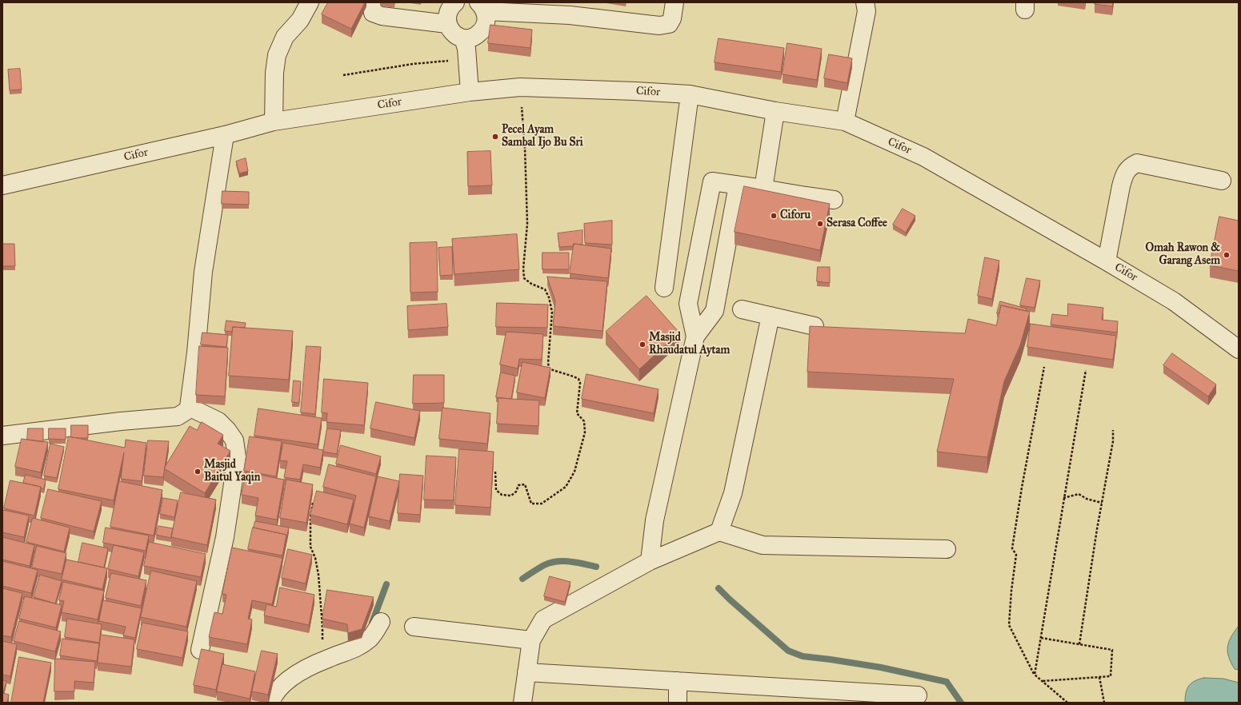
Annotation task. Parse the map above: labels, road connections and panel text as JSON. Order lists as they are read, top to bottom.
{
  "streets": {
    "street": ["Cifor"]
  },
  "places": [
    "Pecel Ayam Sambal Ijo Bu Sri",
    "Ciforu",
    "Serasa Coffee",
    "Omah Rawon & Garang Asem",
    "Masjid Rhaudatul Aytam",
    "Masjid Baitul Yaqin"
  ]
}
